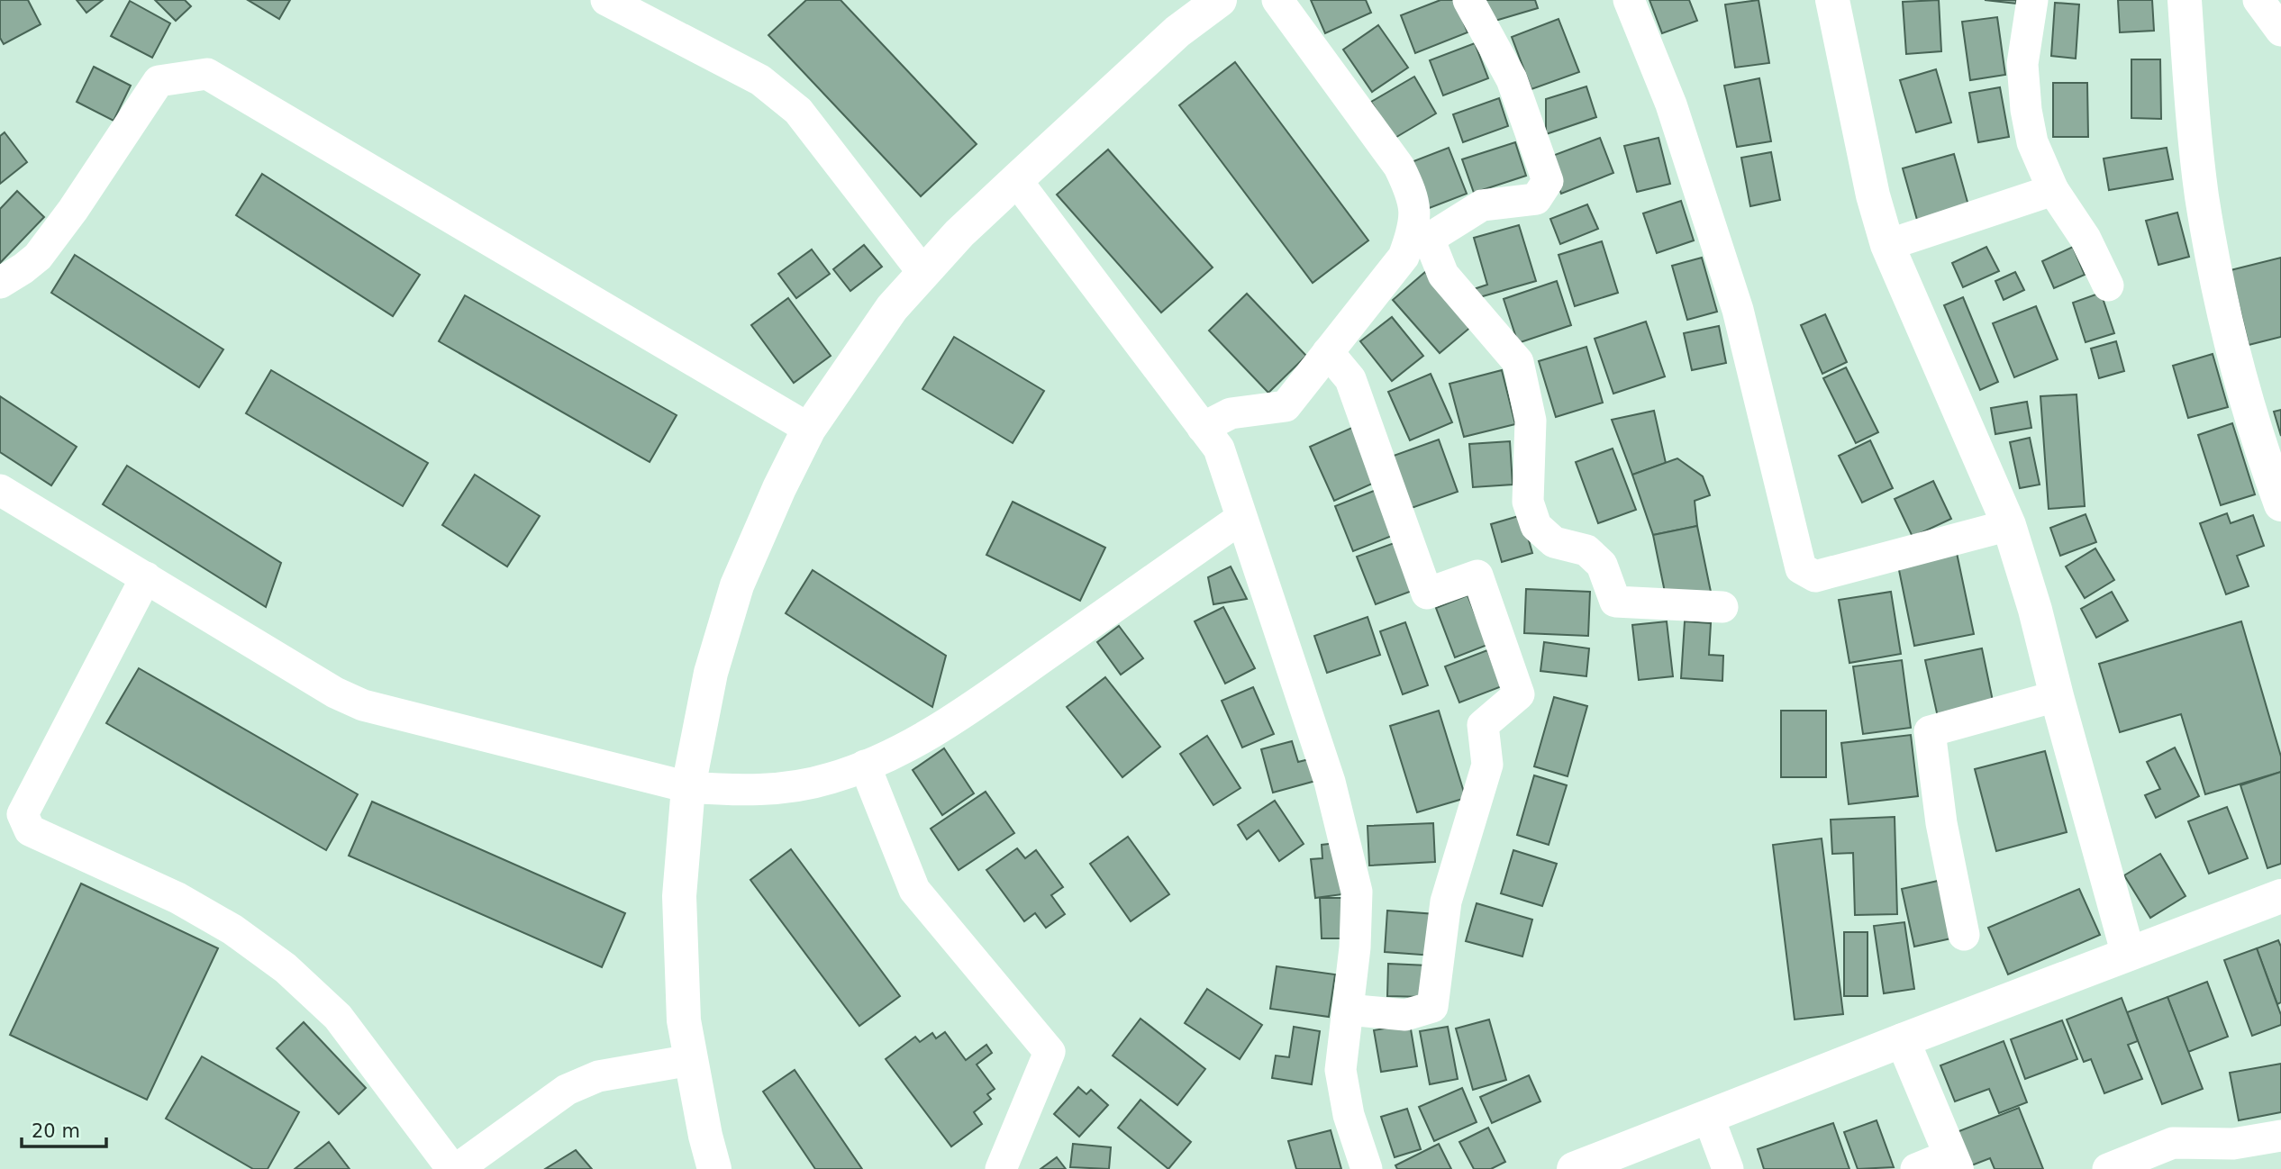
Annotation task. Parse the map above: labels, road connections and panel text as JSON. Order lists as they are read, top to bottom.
{
  "scale_bar": "20 m"
}
